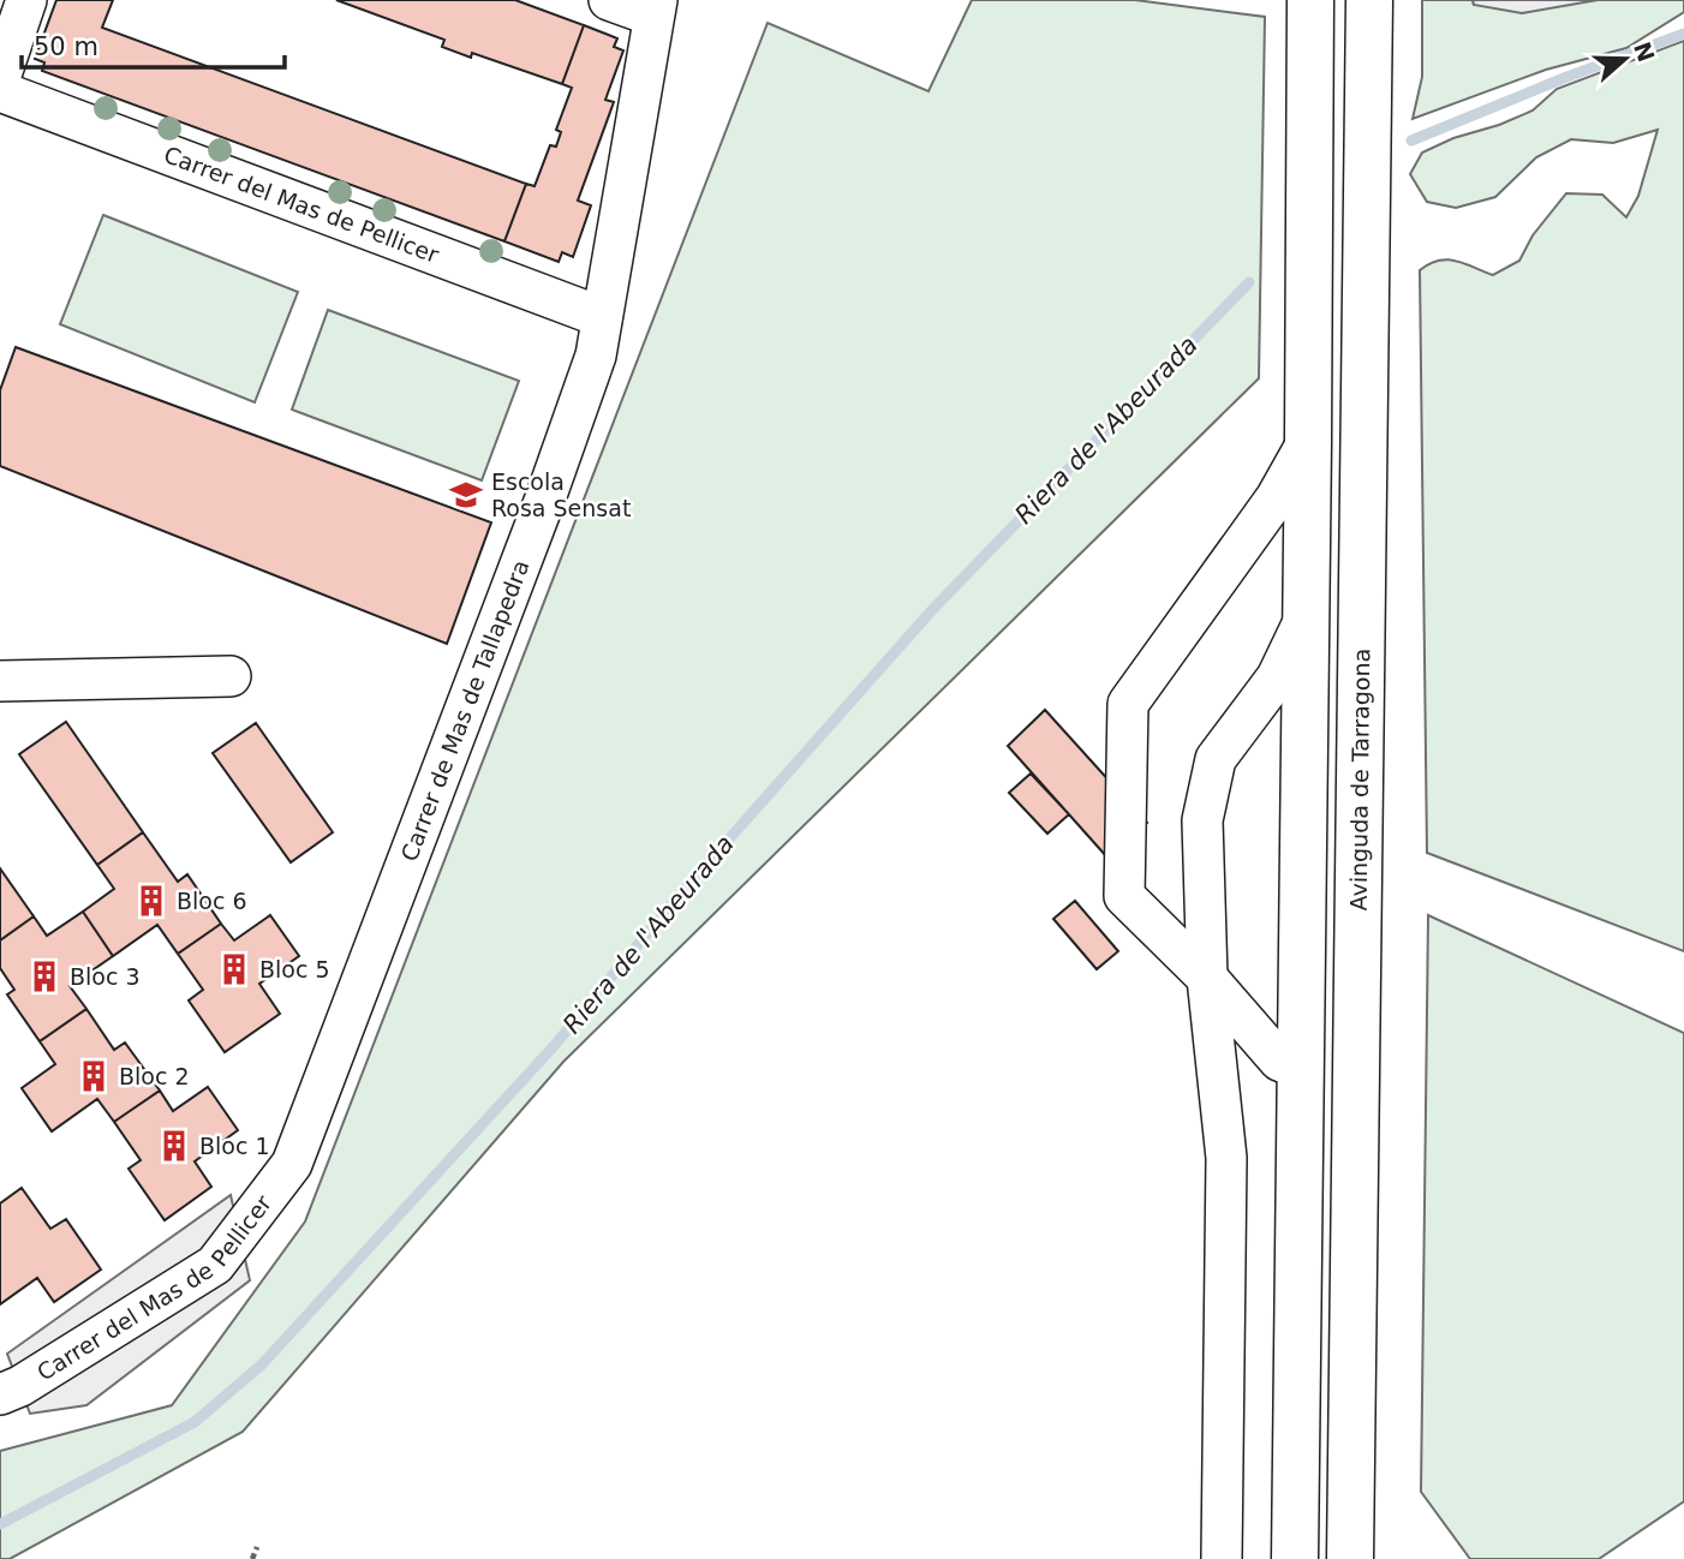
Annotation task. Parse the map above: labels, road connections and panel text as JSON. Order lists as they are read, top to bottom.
{
  "streets": {
    "main road": ["Avinguda de Tarragona"],
    "street": ["Carrer del Mas de Pellicer", "Carrer de Mas de Tallapedra"]
  },
  "crossings": [
    ["Carrer del Mas de Pellicer", "Carrer de Mas de Tallapedra"]
  ],
  "water": ["Riera de l'Abeurada"],
  "places": {
    "school or university": ["Escola Rosa Sensat"],
    "building": [
      "Bloc 6",
      "Bloc 5",
      "Bloc 3",
      "Bloc 2",
      "Bloc 1"
    ]
  },
  "scale_bar": "50 m",
  "north": "right"
}
